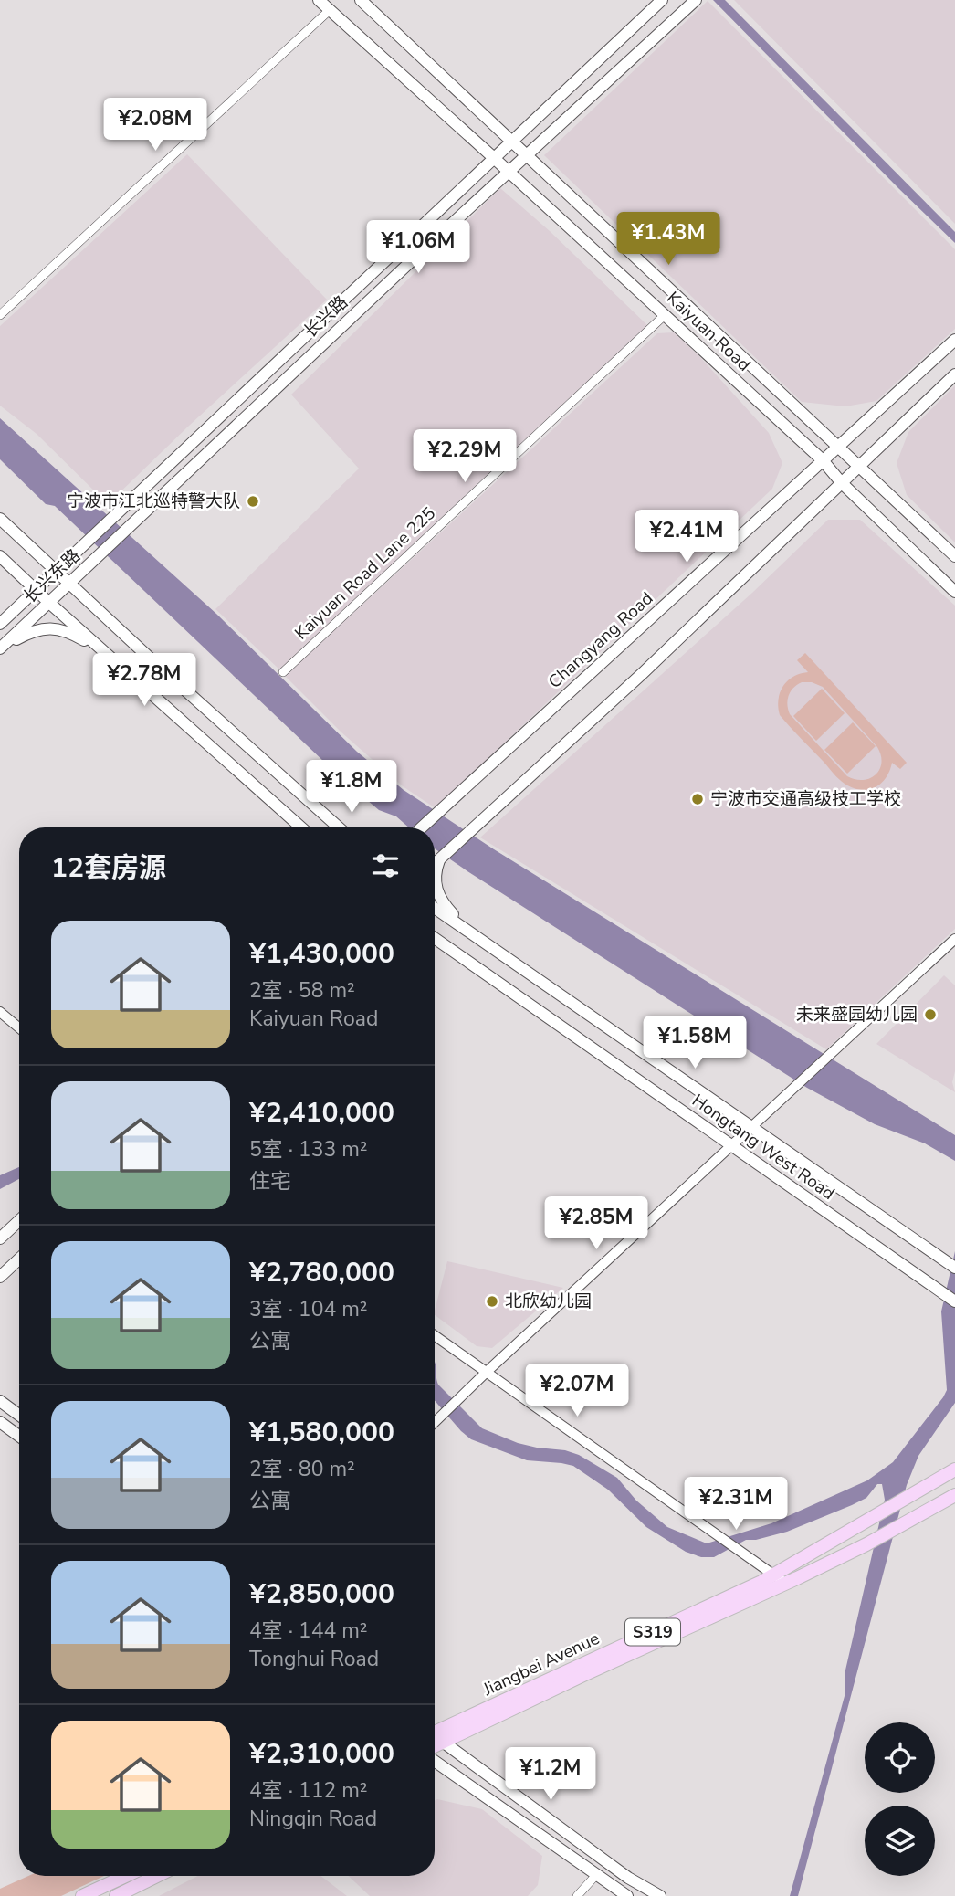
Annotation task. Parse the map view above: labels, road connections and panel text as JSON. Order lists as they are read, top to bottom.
{
  "streets": {
    "main road": [
      "长兴路",
      "Kaiyuan Road",
      "长兴东路",
      "Changyang Road",
      "Hongtang West Road",
      "S319",
      "Jiangbei Avenue"
    ],
    "street": ["Kaiyuan Road Lane 225"]
  },
  "crossings": [
    ["长兴路", "Kaiyuan Road"],
    ["长兴路", "长兴东路"],
    ["Kaiyuan Road", "Kaiyuan Road Lane 225"],
    ["Kaiyuan Road", "Changyang Road"]
  ],
  "places": [
    "宁波市江北巡特警大队",
    "宁波市交通高级技工学校",
    "未来盛园幼儿园",
    "北欣幼儿园"
  ],
  "page": {
    "price": [
      "¥2.08M",
      "¥1.43M",
      "¥1.06M",
      "¥2.29M",
      "¥2.41M",
      "¥2.78M",
      "¥1.8M",
      "¥1.58M",
      "¥2.85M",
      "¥2.07M",
      "¥2.31M",
      "¥1.2M"
    ],
    "heading": "12套房源",
    "list": [
      {
        "name": "¥1,430,000",
        "note": "2室 · 58 m² · Kaiyuan Road"
      },
      {
        "name": "¥2,410,000",
        "note": "5室 · 133 m² · 住宅"
      },
      {
        "name": "¥2,780,000",
        "note": "3室 · 104 m² · 公寓"
      },
      {
        "name": "¥1,580,000",
        "note": "2室 · 80 m² · 公寓"
      },
      {
        "name": "¥2,850,000",
        "note": "4室 · 144 m² · Tonghui Road"
      },
      {
        "name": "¥2,310,000",
        "note": "4室 · 112 m² · Ningqin Road"
      }
    ]
  }
}
